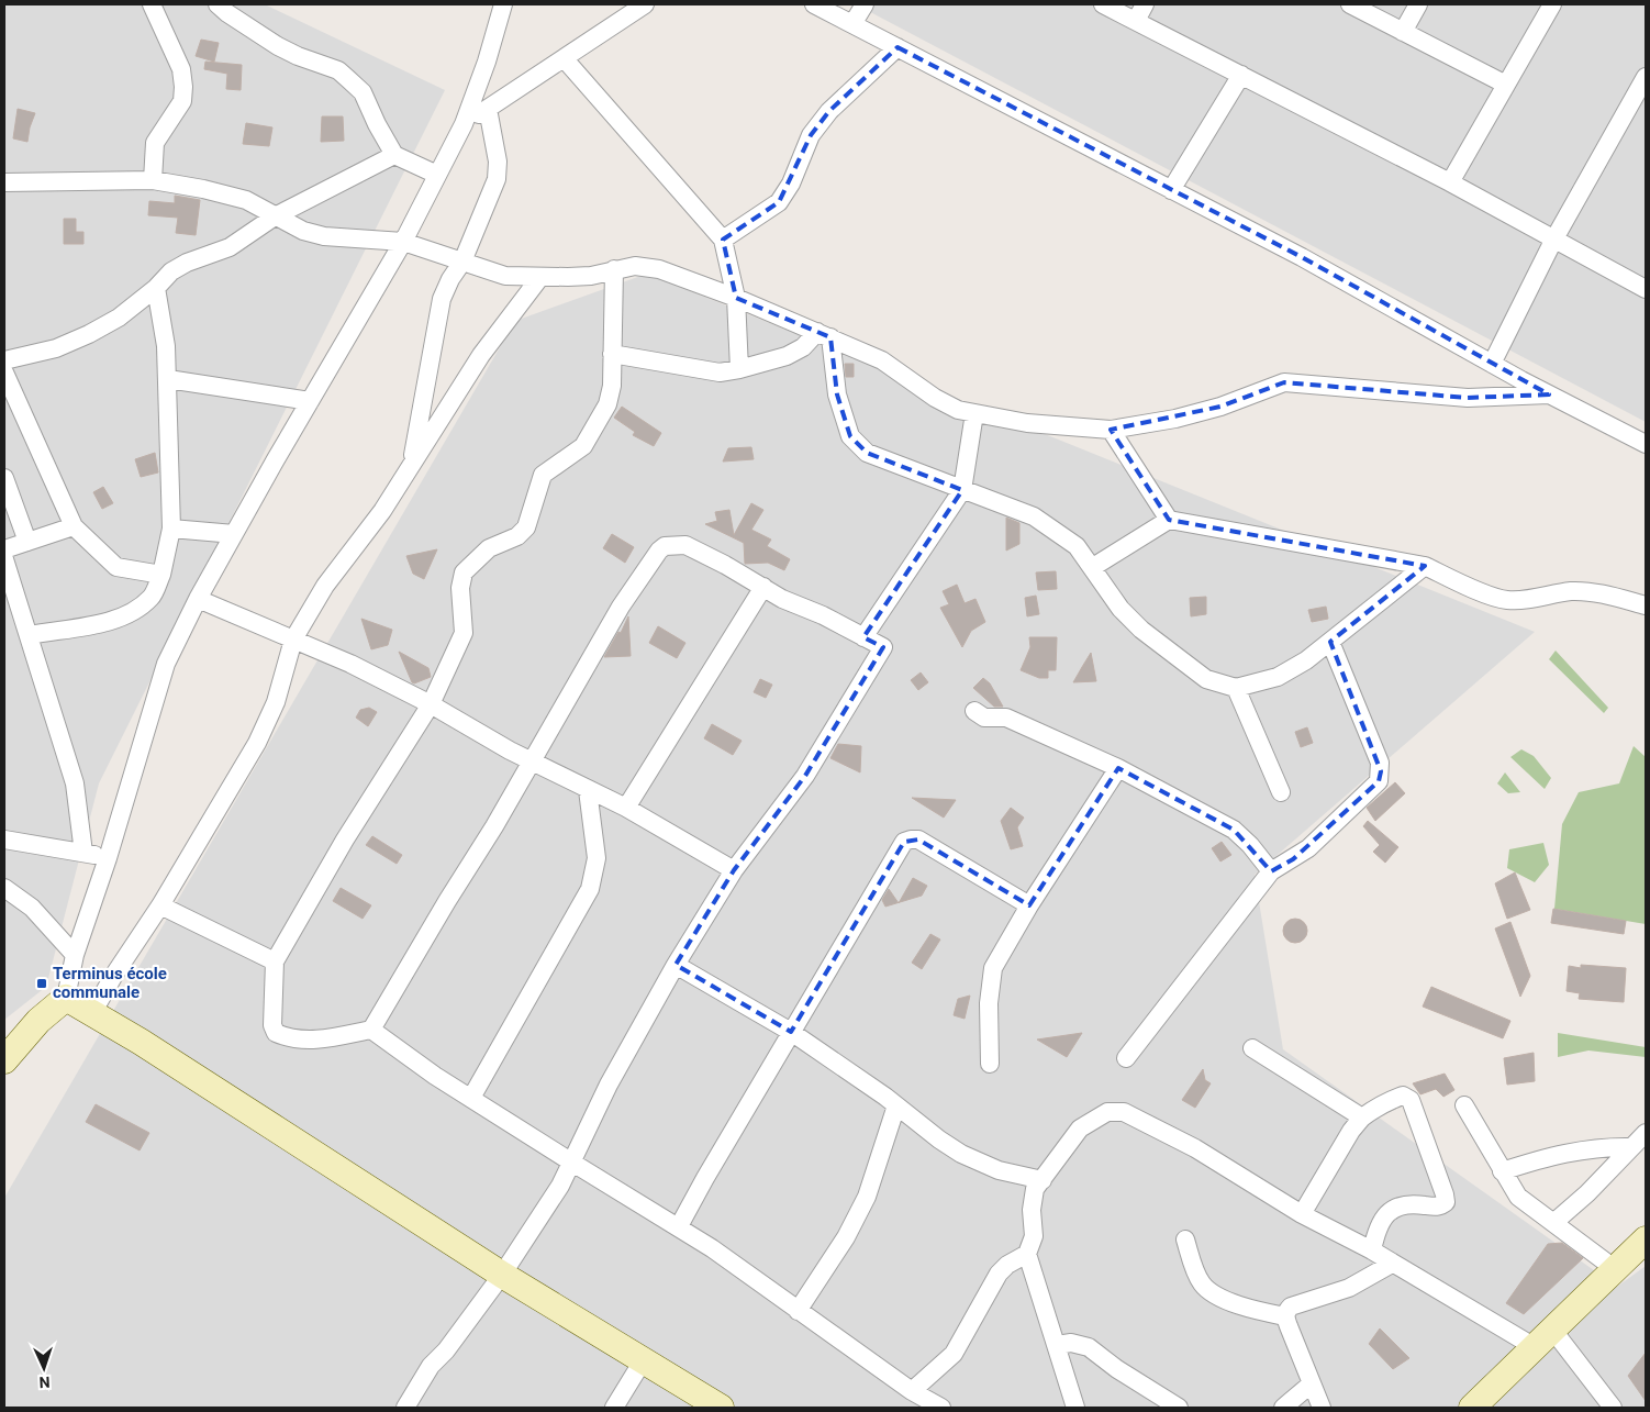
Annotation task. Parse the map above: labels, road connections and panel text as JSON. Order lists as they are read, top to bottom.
{
  "places": {
    "transit": ["Terminus école communale"]
  },
  "north": "bottom"
}
